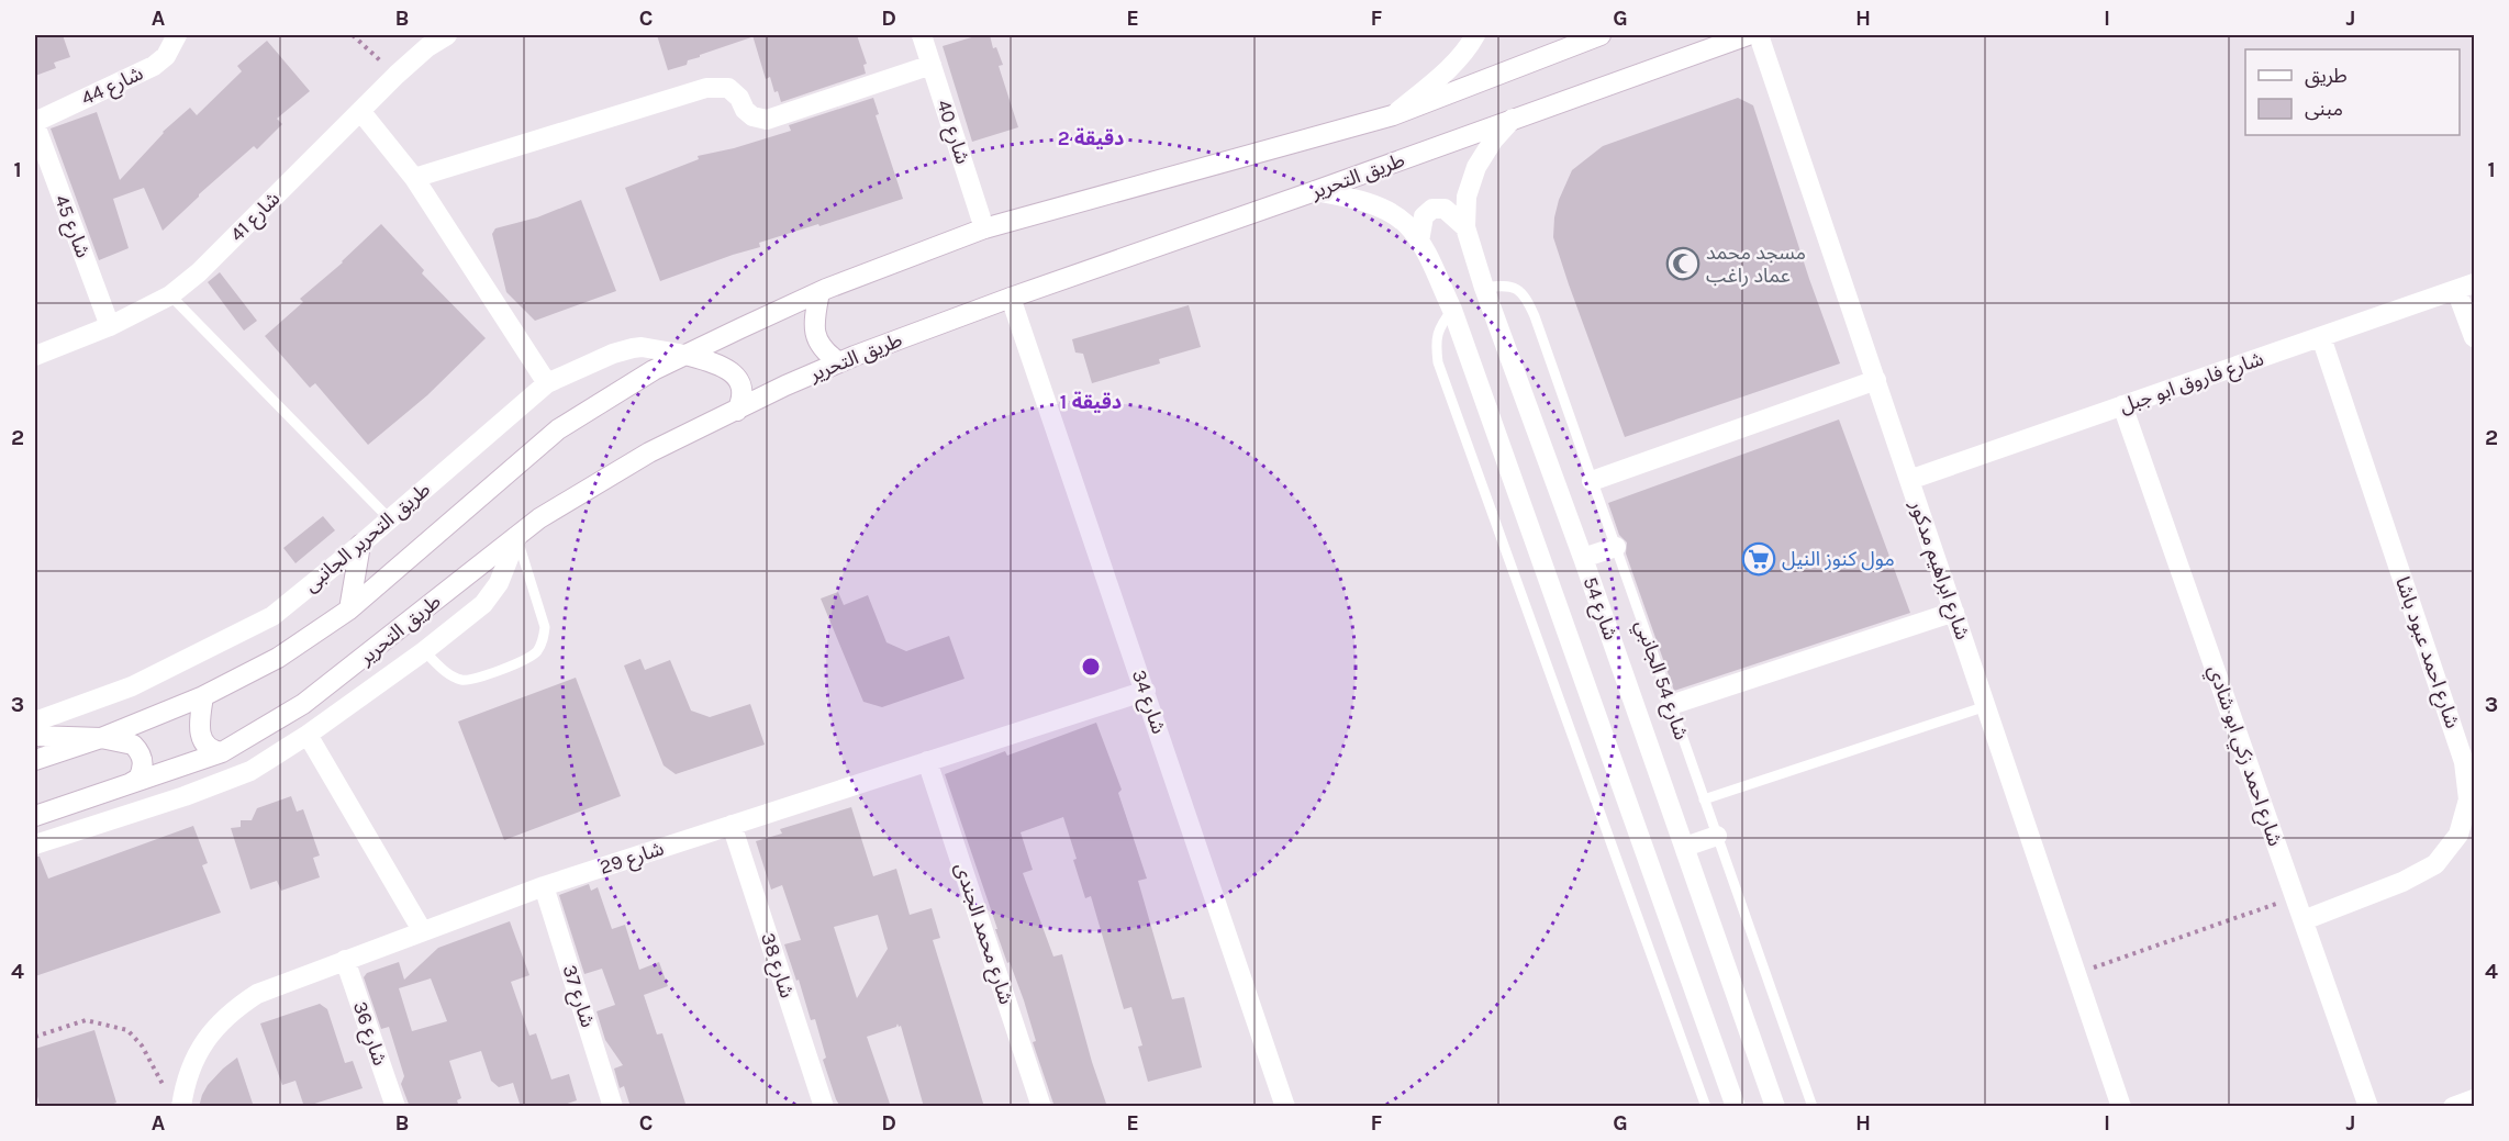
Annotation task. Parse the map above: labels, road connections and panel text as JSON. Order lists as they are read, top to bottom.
{
  "streets": {
    "street": [
      "شارع 44",
      "شارع 40",
      "طريق التحرير",
      "شارع 41",
      "شارع 45",
      "شارع فاروق ابو جبل",
      "طريق التحرير الجانبى",
      "شارع ابراهيم مدكور",
      "شارع 54",
      "شارع احمد عبود باشا",
      "شارع 34",
      "شارع احمد زكي ابو شادي",
      "شارع 29",
      "شارع محمد الجندى",
      "شارع 38",
      "شارع 37",
      "شارع 36"
    ],
    "lane": ["شارع 54 الجانبي"]
  },
  "crossings": [
    ["شارع 44", "شارع 45"],
    ["طريق التحرير", "طريق التحرير الجانبى"],
    ["طريق التحرير", "شارع 54"],
    ["طريق التحرير", "شارع 34"],
    ["شارع 41", "شارع 45"],
    ["شارع فاروق ابو جبل", "شارع ابراهيم مدكور"],
    ["شارع فاروق ابو جبل", "شارع احمد عبود باشا"],
    ["شارع فاروق ابو جبل", "شارع احمد زكي ابو شادي"],
    ["شارع 54", "شارع 54 الجانبي"],
    ["شارع احمد عبود باشا", "شارع احمد زكي ابو شادي"],
    ["شارع 34", "شارع 29"],
    ["شارع 29", "شارع محمد الجندى"],
    ["شارع 29", "شارع 38"],
    ["شارع 29", "شارع 37"],
    ["شارع 29", "شارع 36"]
  ],
  "places": {
    "mosque": ["مسجد محمد عماد راغب"],
    "supermarket": ["مول كنوز النيل"]
  },
  "legend": ["طريق", "مبنى"],
  "grid": {
    "columns": [
      "A",
      "B",
      "C",
      "D",
      "E",
      "F",
      "G",
      "H",
      "I",
      "J"
    ],
    "rows": [
      "1",
      "2",
      "3",
      "4"
    ]
  },
  "rings": ["2 دقيقة", "1 دقيقة"]
}
